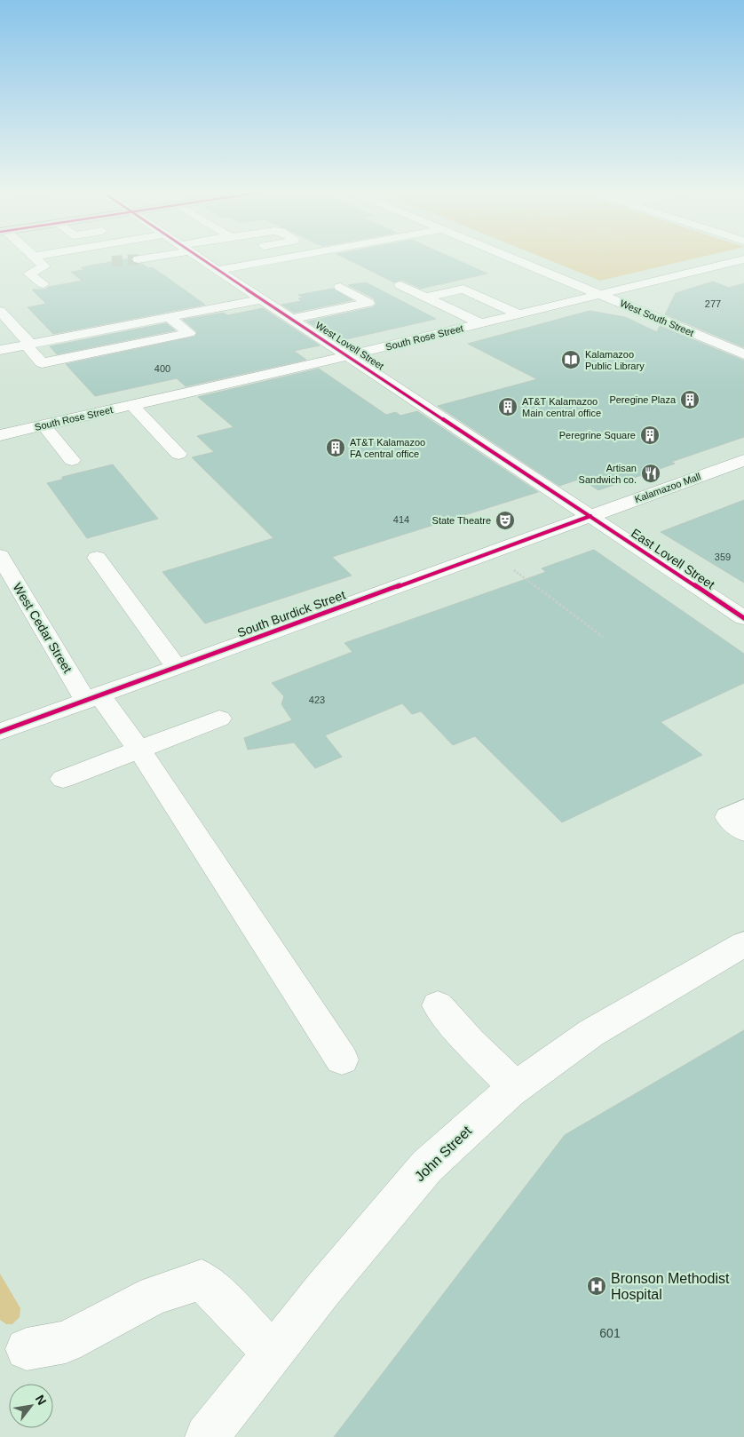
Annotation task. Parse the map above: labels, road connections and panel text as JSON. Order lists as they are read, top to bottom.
{
  "streets": {
    "street": [
      "West South Street",
      "South Rose Street",
      "West Lovell Street",
      "Kalamazoo Mall",
      "East Lovell Street",
      "South Burdick Street",
      "West Cedar Street",
      "John Street"
    ]
  },
  "crossings": [
    ["West South Street", "South Rose Street"],
    ["South Rose Street", "West Lovell Street"],
    ["West Lovell Street", "Kalamazoo Mall"],
    ["West Lovell Street", "East Lovell Street"],
    ["West Lovell Street", "South Burdick Street"],
    ["Kalamazoo Mall", "East Lovell Street"],
    ["Kalamazoo Mall", "South Burdick Street"],
    ["East Lovell Street", "South Burdick Street"],
    ["South Burdick Street", "West Cedar Street"]
  ],
  "places": {
    "library": ["Kalamazoo Public Library"],
    "building": [
      "Peregine Plaza",
      "AT&T Kalamazoo Main central office",
      "Peregrine Square",
      "AT&T Kalamazoo FA central office"
    ],
    "restaurant": ["Artisan Sandwich co."],
    "theatre": ["State Theatre"],
    "hospital": ["Bronson Methodist Hospital"]
  },
  "house_numbers": [
    "277",
    "400",
    "414",
    "359",
    "423",
    "601"
  ],
  "north": "top right"
}
